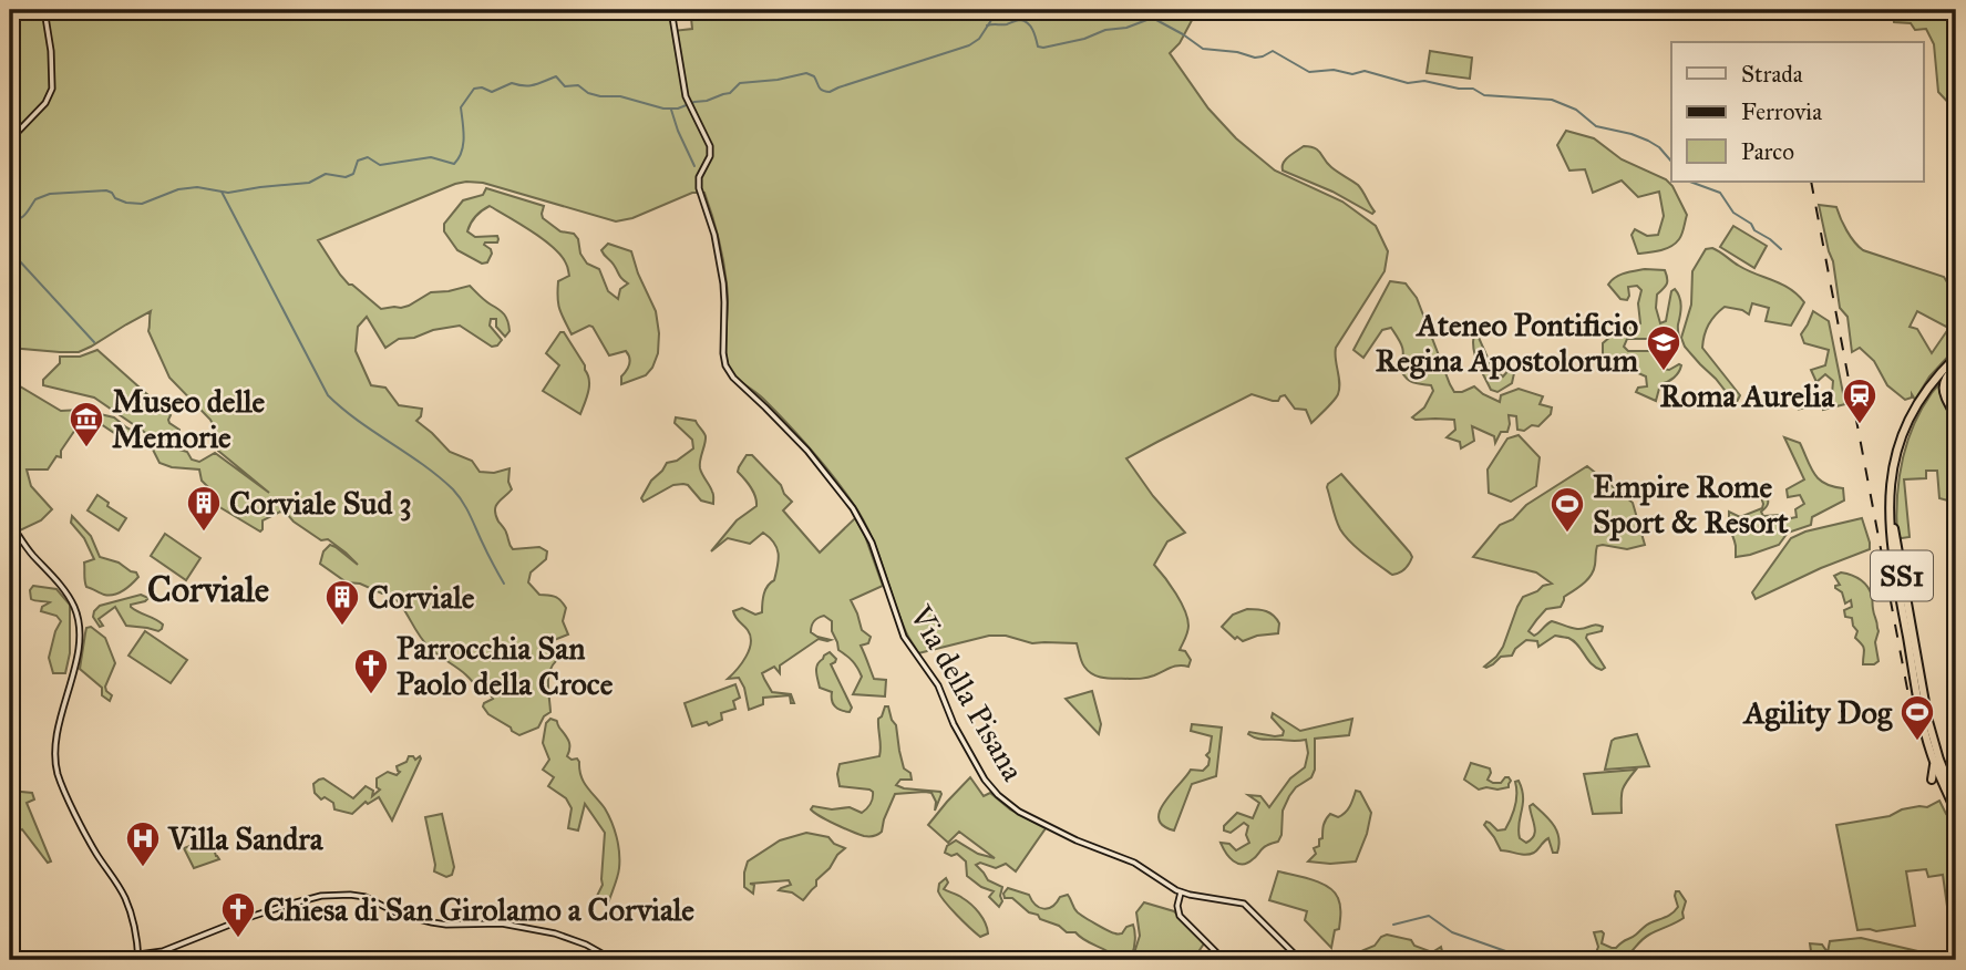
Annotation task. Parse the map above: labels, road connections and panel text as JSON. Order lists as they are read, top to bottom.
{
  "streets": {
    "highway": ["SS1"],
    "main road": ["Via della Pisana"]
  },
  "districts": ["Corviale"],
  "places": {
    "school or university": ["Ateneo Pontificio Regina Apostolorum"],
    "station": ["Roma Aurelia"],
    "museum": ["Museo delle Memorie"],
    "building": ["Corviale Sud 3", "Corviale"],
    "sports": ["Empire Rome Sport & Resort", "Agility Dog"],
    "church": ["Parrocchia San Paolo della Croce", "Chiesa di San Girolamo a Corviale"],
    "hospital": ["Villa Sandra"]
  },
  "legend": ["Strada", "Ferrovia", "Parco"]
}
